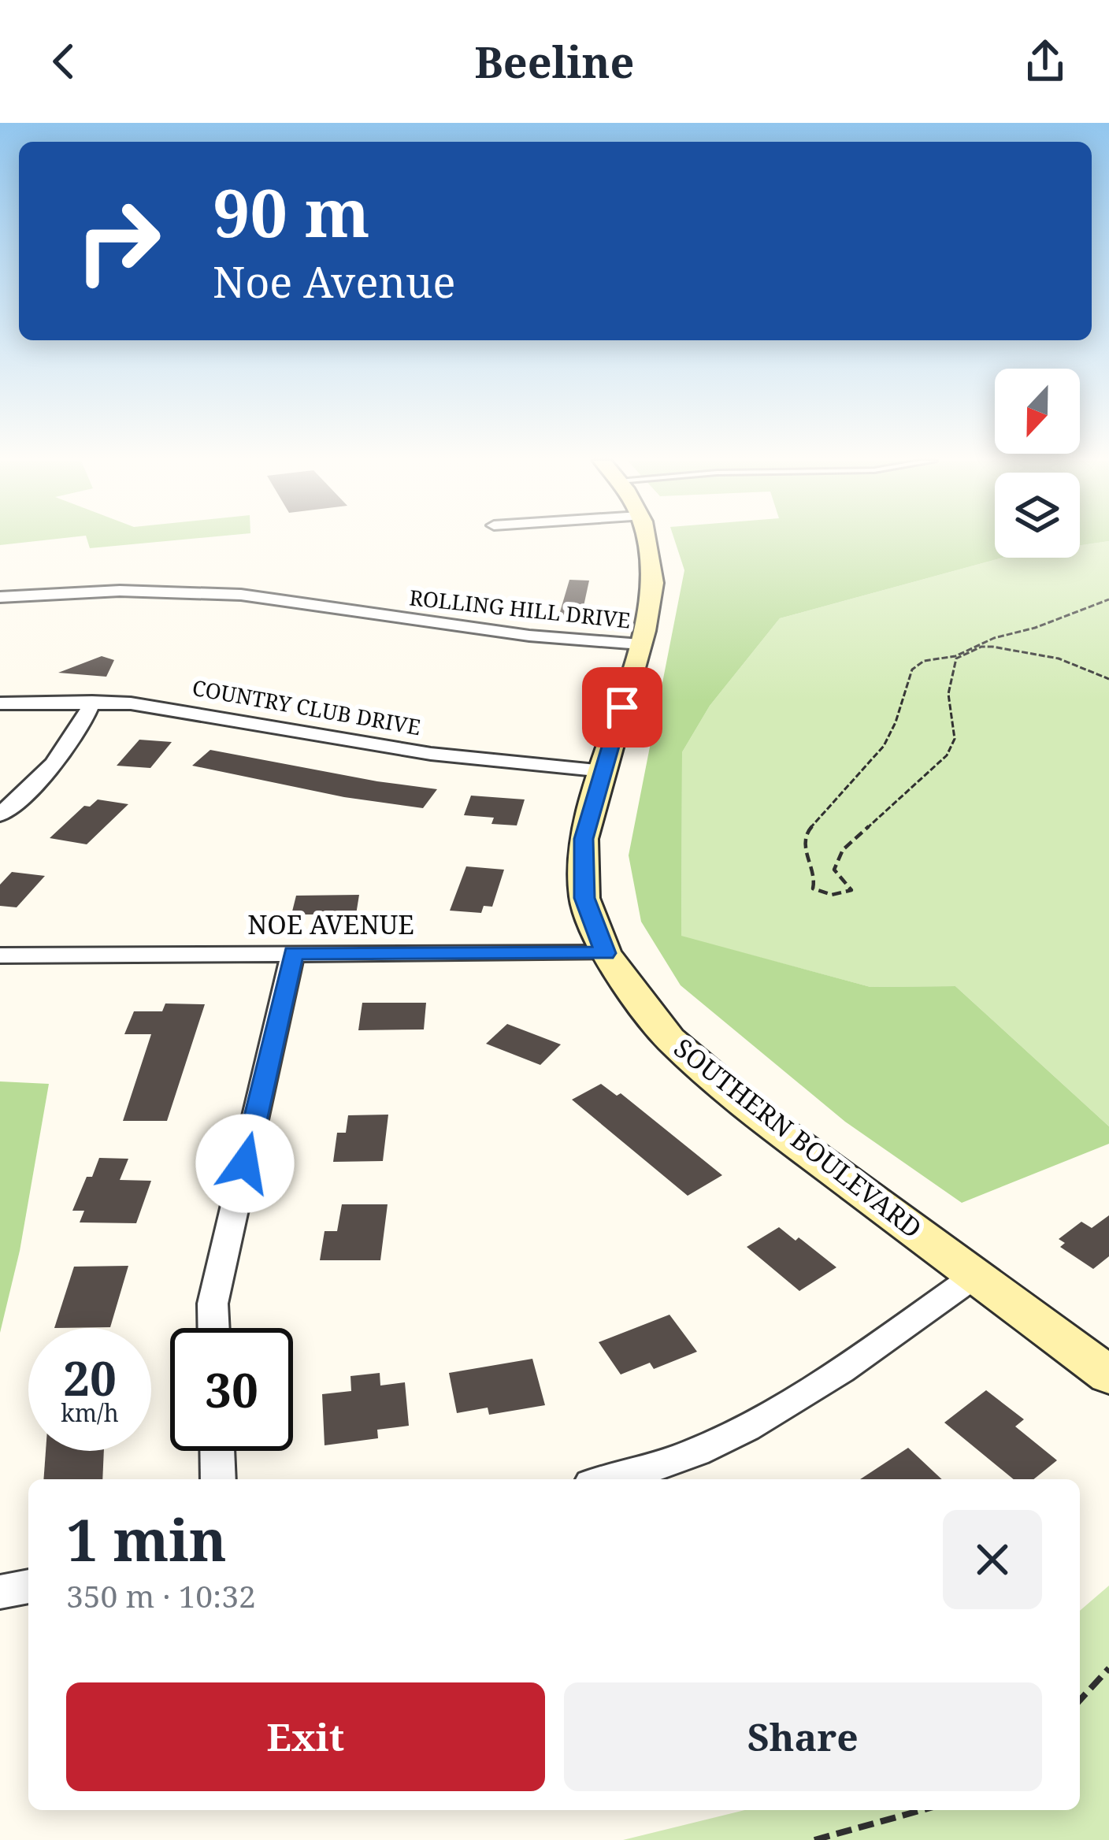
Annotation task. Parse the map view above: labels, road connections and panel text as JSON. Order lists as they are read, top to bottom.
{
  "streets": {
    "main road": ["SOUTHERN BOULEVARD"],
    "street": ["ROLLING HILL DRIVE", "COUNTRY CLUB DRIVE", "NOE AVENUE"]
  },
  "crossings": [
    ["ROLLING HILL DRIVE", "SOUTHERN BOULEVARD"],
    ["COUNTRY CLUB DRIVE", "SOUTHERN BOULEVARD"],
    ["NOE AVENUE", "SOUTHERN BOULEVARD"]
  ],
  "north": "bottom",
  "page": {
    "header": "Beeline",
    "turn": ["90 m", "Noe Avenue"],
    "speed": "20 km/h",
    "limit": "30",
    "heading": ["1 min", "350 m · 10:32"],
    "buttons": ["Exit", "Share"]
  }
}
